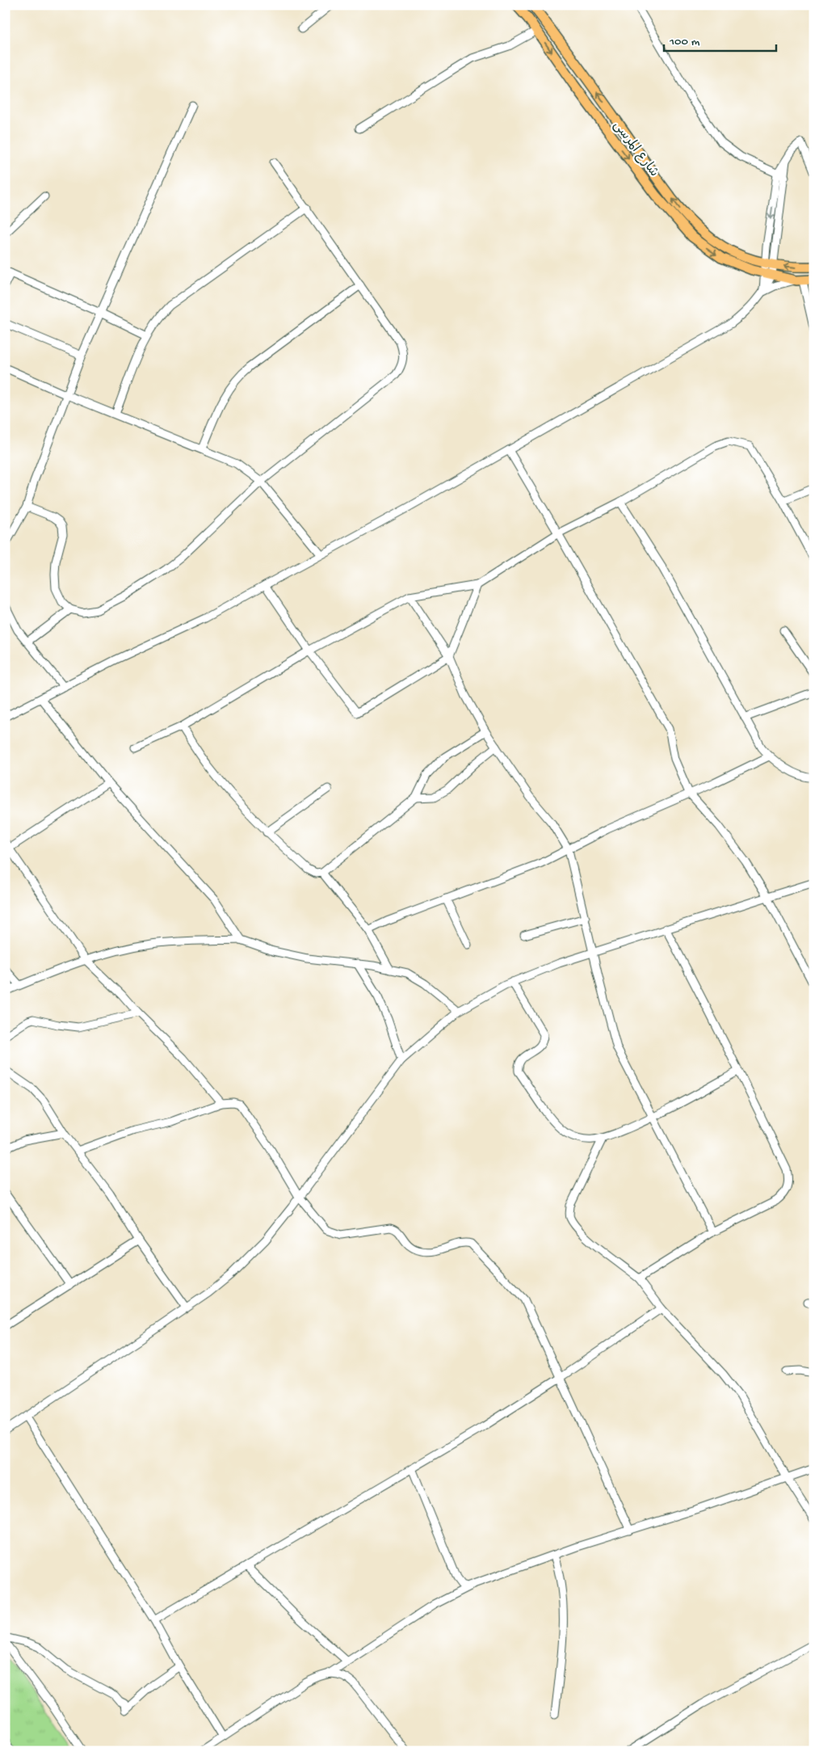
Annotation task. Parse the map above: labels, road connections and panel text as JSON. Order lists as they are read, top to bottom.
{
  "streets": {
    "main road": ["شارع المرسى"]
  },
  "scale_bar": "100 m"
}
